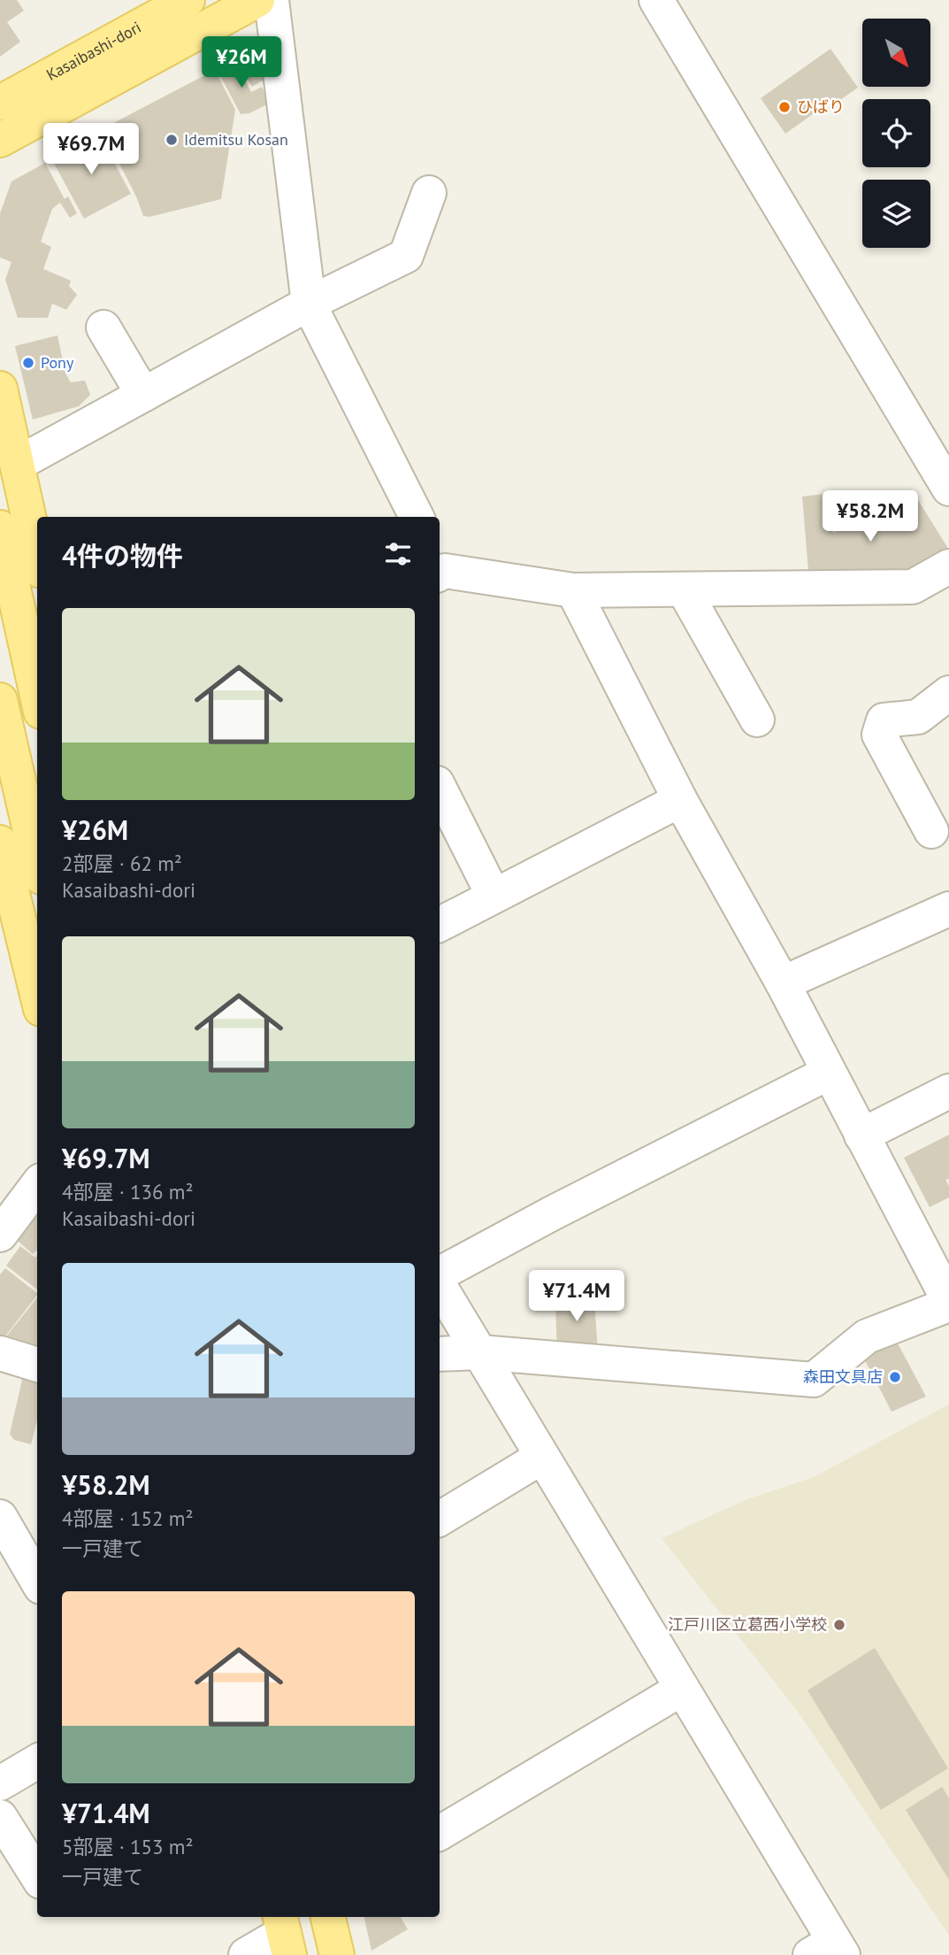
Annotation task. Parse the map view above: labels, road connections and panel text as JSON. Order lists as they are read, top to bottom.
{
  "streets": {
    "main road": ["Kasaibashi-dori"]
  },
  "places": [
    "ひばり",
    "Idemitsu Kosan",
    "Pony",
    "森田文具店",
    "江戸川区立葛西小学校"
  ],
  "north": "bottom right",
  "page": {
    "price": [
      "¥26M",
      "¥69.7M",
      "¥58.2M",
      "¥71.4M"
    ],
    "heading": "4件の物件",
    "list": [
      {
        "name": "¥26M",
        "note": "2部屋 · 62 m² · Kasaibashi-dori"
      },
      {
        "name": "¥69.7M",
        "note": "4部屋 · 136 m² · Kasaibashi-dori"
      },
      {
        "name": "¥58.2M",
        "note": "4部屋 · 152 m² · 一戸建て"
      },
      {
        "name": "¥71.4M",
        "note": "5部屋 · 153 m² · 一戸建て"
      }
    ]
  }
}
